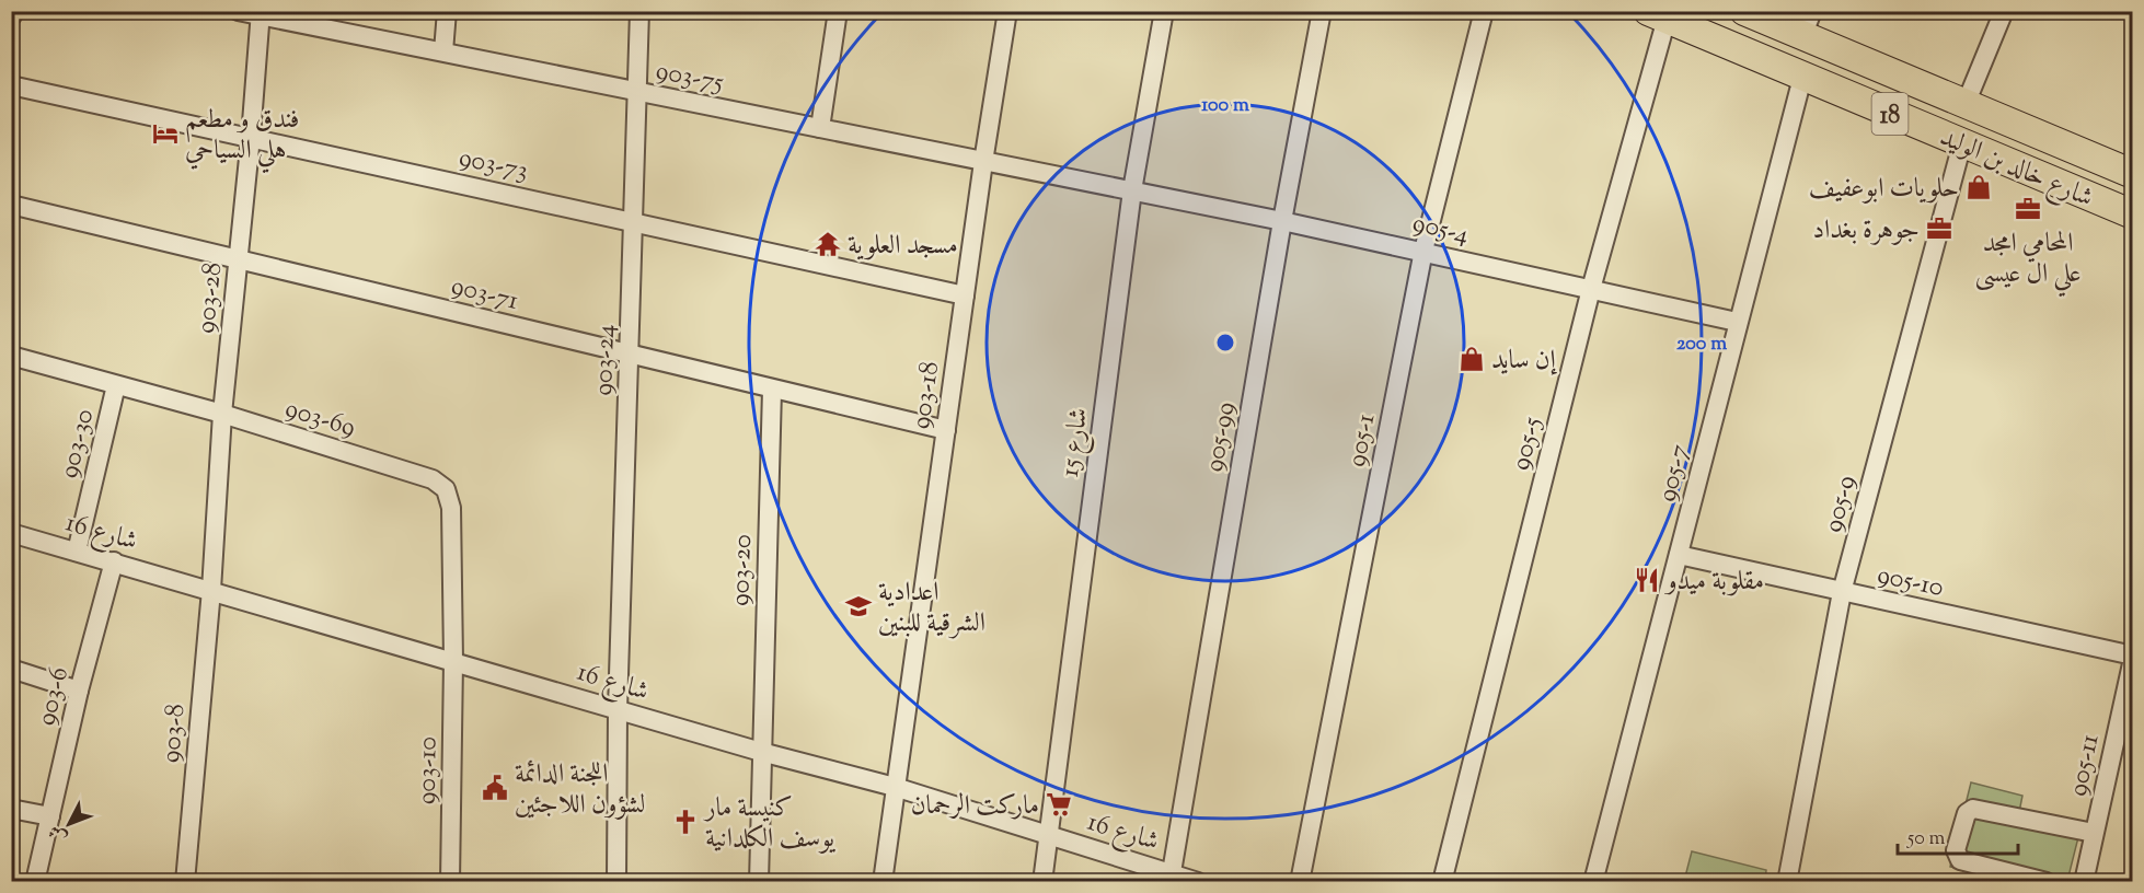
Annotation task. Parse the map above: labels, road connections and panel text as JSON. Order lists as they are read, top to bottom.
{
  "streets": {
    "main road": ["18", "شارع خالد بن الوليد"],
    "street": [
      "903-75",
      "903-73",
      "905-4",
      "903-71",
      "903-28",
      "903-24",
      "903-18",
      "903-69",
      "905-99",
      "905-1",
      "شارع 15",
      "903-30",
      "905-5",
      "905-7",
      "905-9",
      "شارع 16",
      "903-20",
      "905-10",
      "903-6",
      "903-8",
      "905-11",
      "903-10"
    ]
  },
  "crossings": [
    ["903-75", "905-4"],
    ["903-75", "903-28"],
    ["903-75", "903-24"],
    ["903-75", "903-18"],
    ["903-75", "شارع 15"],
    ["903-73", "903-28"],
    ["903-73", "903-24"],
    ["903-73", "903-18"],
    ["شارع خالد بن الوليد", "905-5"],
    ["شارع خالد بن الوليد", "905-7"],
    ["شارع خالد بن الوليد", "905-9"],
    ["905-4", "905-99"],
    ["905-4", "905-1"],
    ["905-4", "شارع 15"],
    ["905-4", "905-5"],
    ["905-4", "905-7"],
    ["903-71", "903-28"],
    ["903-71", "903-24"],
    ["903-71", "903-18"],
    ["903-71", "903-20"],
    ["903-28", "903-69"],
    ["903-28", "شارع 16"],
    ["903-28", "903-8"],
    ["903-24", "شارع 16"],
    ["903-18", "شارع 16"],
    ["903-69", "903-30"],
    ["903-69", "شارع 16"],
    ["903-69", "903-10"],
    ["905-99", "شارع 16"],
    ["شارع 15", "شارع 16"],
    ["903-30", "شارع 16"],
    ["905-7", "905-10"],
    ["905-9", "905-10"],
    ["شارع 16", "903-20"],
    ["شارع 16", "903-6"],
    ["شارع 16", "903-8"],
    ["شارع 16", "903-10"],
    ["905-10", "905-11"]
  ],
  "places": {
    "hotel": ["فندق و مطعم هلي السياحي"],
    "shop": ["حلويات ابوعفيف", "إن سايد"],
    "office": ["المحامي امجد علي ال عيسى", "جوهرة بغداد"],
    "temple": ["مسجد العلوية"],
    "restaurant": ["مقلوبة ميدو"],
    "school or university": ["اعدادية الشرقية للبنين"],
    "public building": ["اللجنة الدائمة لشؤون اللاجئين"],
    "supermarket": ["ماركت الرحمان"],
    "church": ["كنيسة مار يوسف الكلدانية"]
  },
  "scale_bar": "50 m",
  "north": "bottom left",
  "rings": ["100 m", "200 m"]
}
